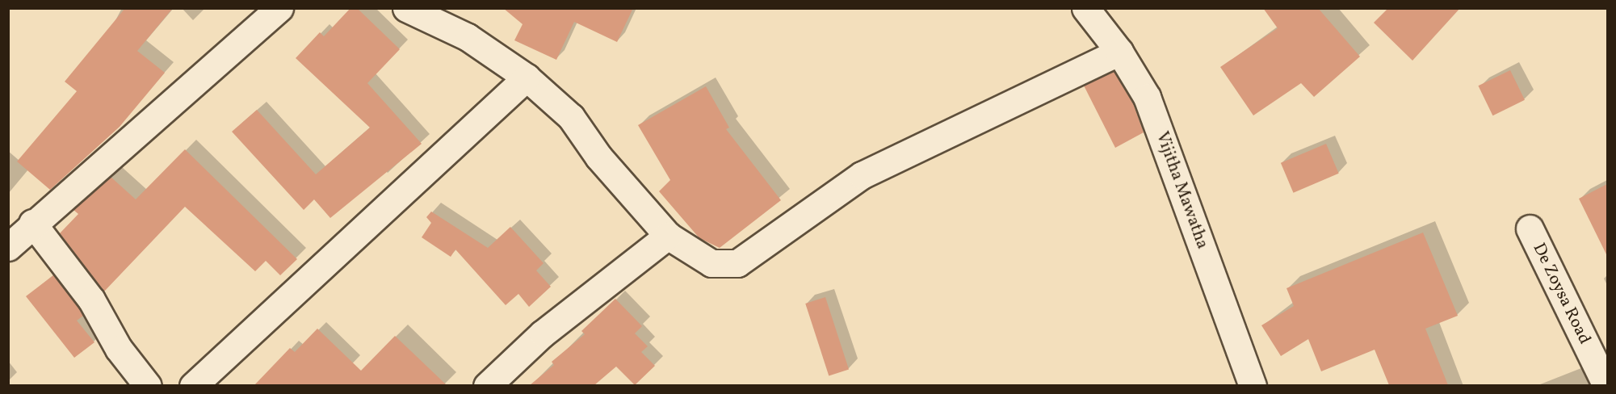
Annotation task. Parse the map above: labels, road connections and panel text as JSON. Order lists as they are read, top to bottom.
{
  "streets": {
    "street": ["Vijitha Mawatha", "De Zoysa Road"]
  }
}
